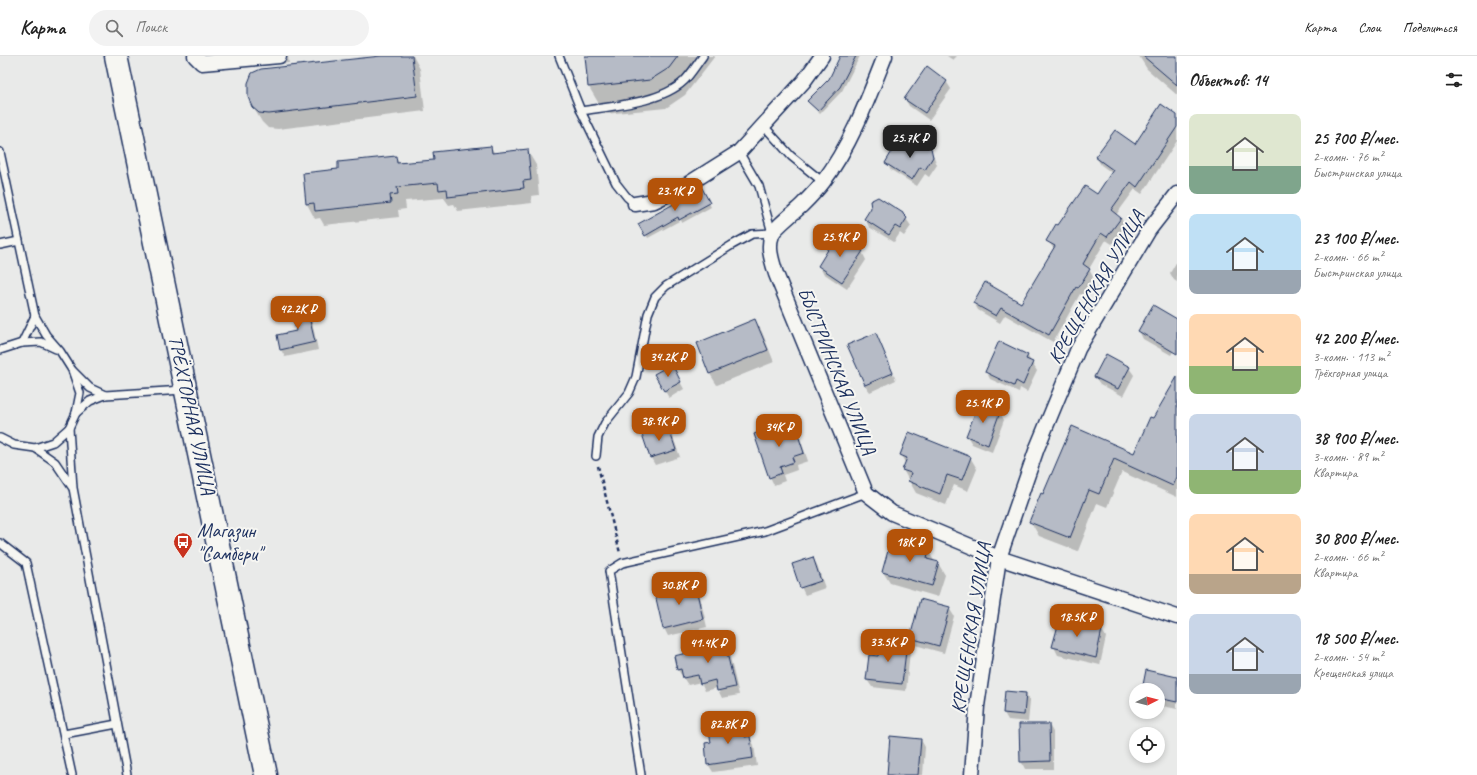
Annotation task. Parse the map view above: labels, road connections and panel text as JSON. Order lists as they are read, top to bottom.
{
  "streets": {
    "highway": ["ТРЁХГОРНАЯ УЛИЦА"],
    "street": ["КРЕЩЕНСКАЯ УЛИЦА", "БЫСТРИНСКАЯ УЛИЦА"]
  },
  "places": {
    "bus stop": ["Магазин \"Самбери\""]
  },
  "north": "right",
  "page": {
    "header": "Карта",
    "search": "Поиск",
    "nav": ["Карта", "Слои", "Поделиться"],
    "heading": "Объектов: 14",
    "list": [
      {
        "name": "25 700 ₽/мес.",
        "note": "2-комн. · 76 m² · Быстринская улица"
      },
      {
        "name": "23 100 ₽/мес.",
        "note": "2-комн. · 66 m² · Быстринская улица"
      },
      {
        "name": "42 200 ₽/мес.",
        "note": "3-комн. · 113 m² · Трёхгорная улица"
      },
      {
        "name": "38 900 ₽/мес.",
        "note": "3-комн. · 89 m² · Квартира"
      },
      {
        "name": "30 800 ₽/мес.",
        "note": "2-комн. · 66 m² · Квартира"
      },
      {
        "name": "18 500 ₽/мес.",
        "note": "2-комн. · 54 m² · Крещенская улица"
      }
    ],
    "price": [
      "25.7K ₽",
      "23.1K ₽",
      "25.9K ₽",
      "42.2K ₽",
      "34.2K ₽",
      "25.1K ₽",
      "38.9K ₽",
      "34K ₽",
      "18K ₽",
      "30.8K ₽",
      "18.5K ₽",
      "33.5K ₽",
      "41.4K ₽",
      "82.8K ₽"
    ]
  }
}
